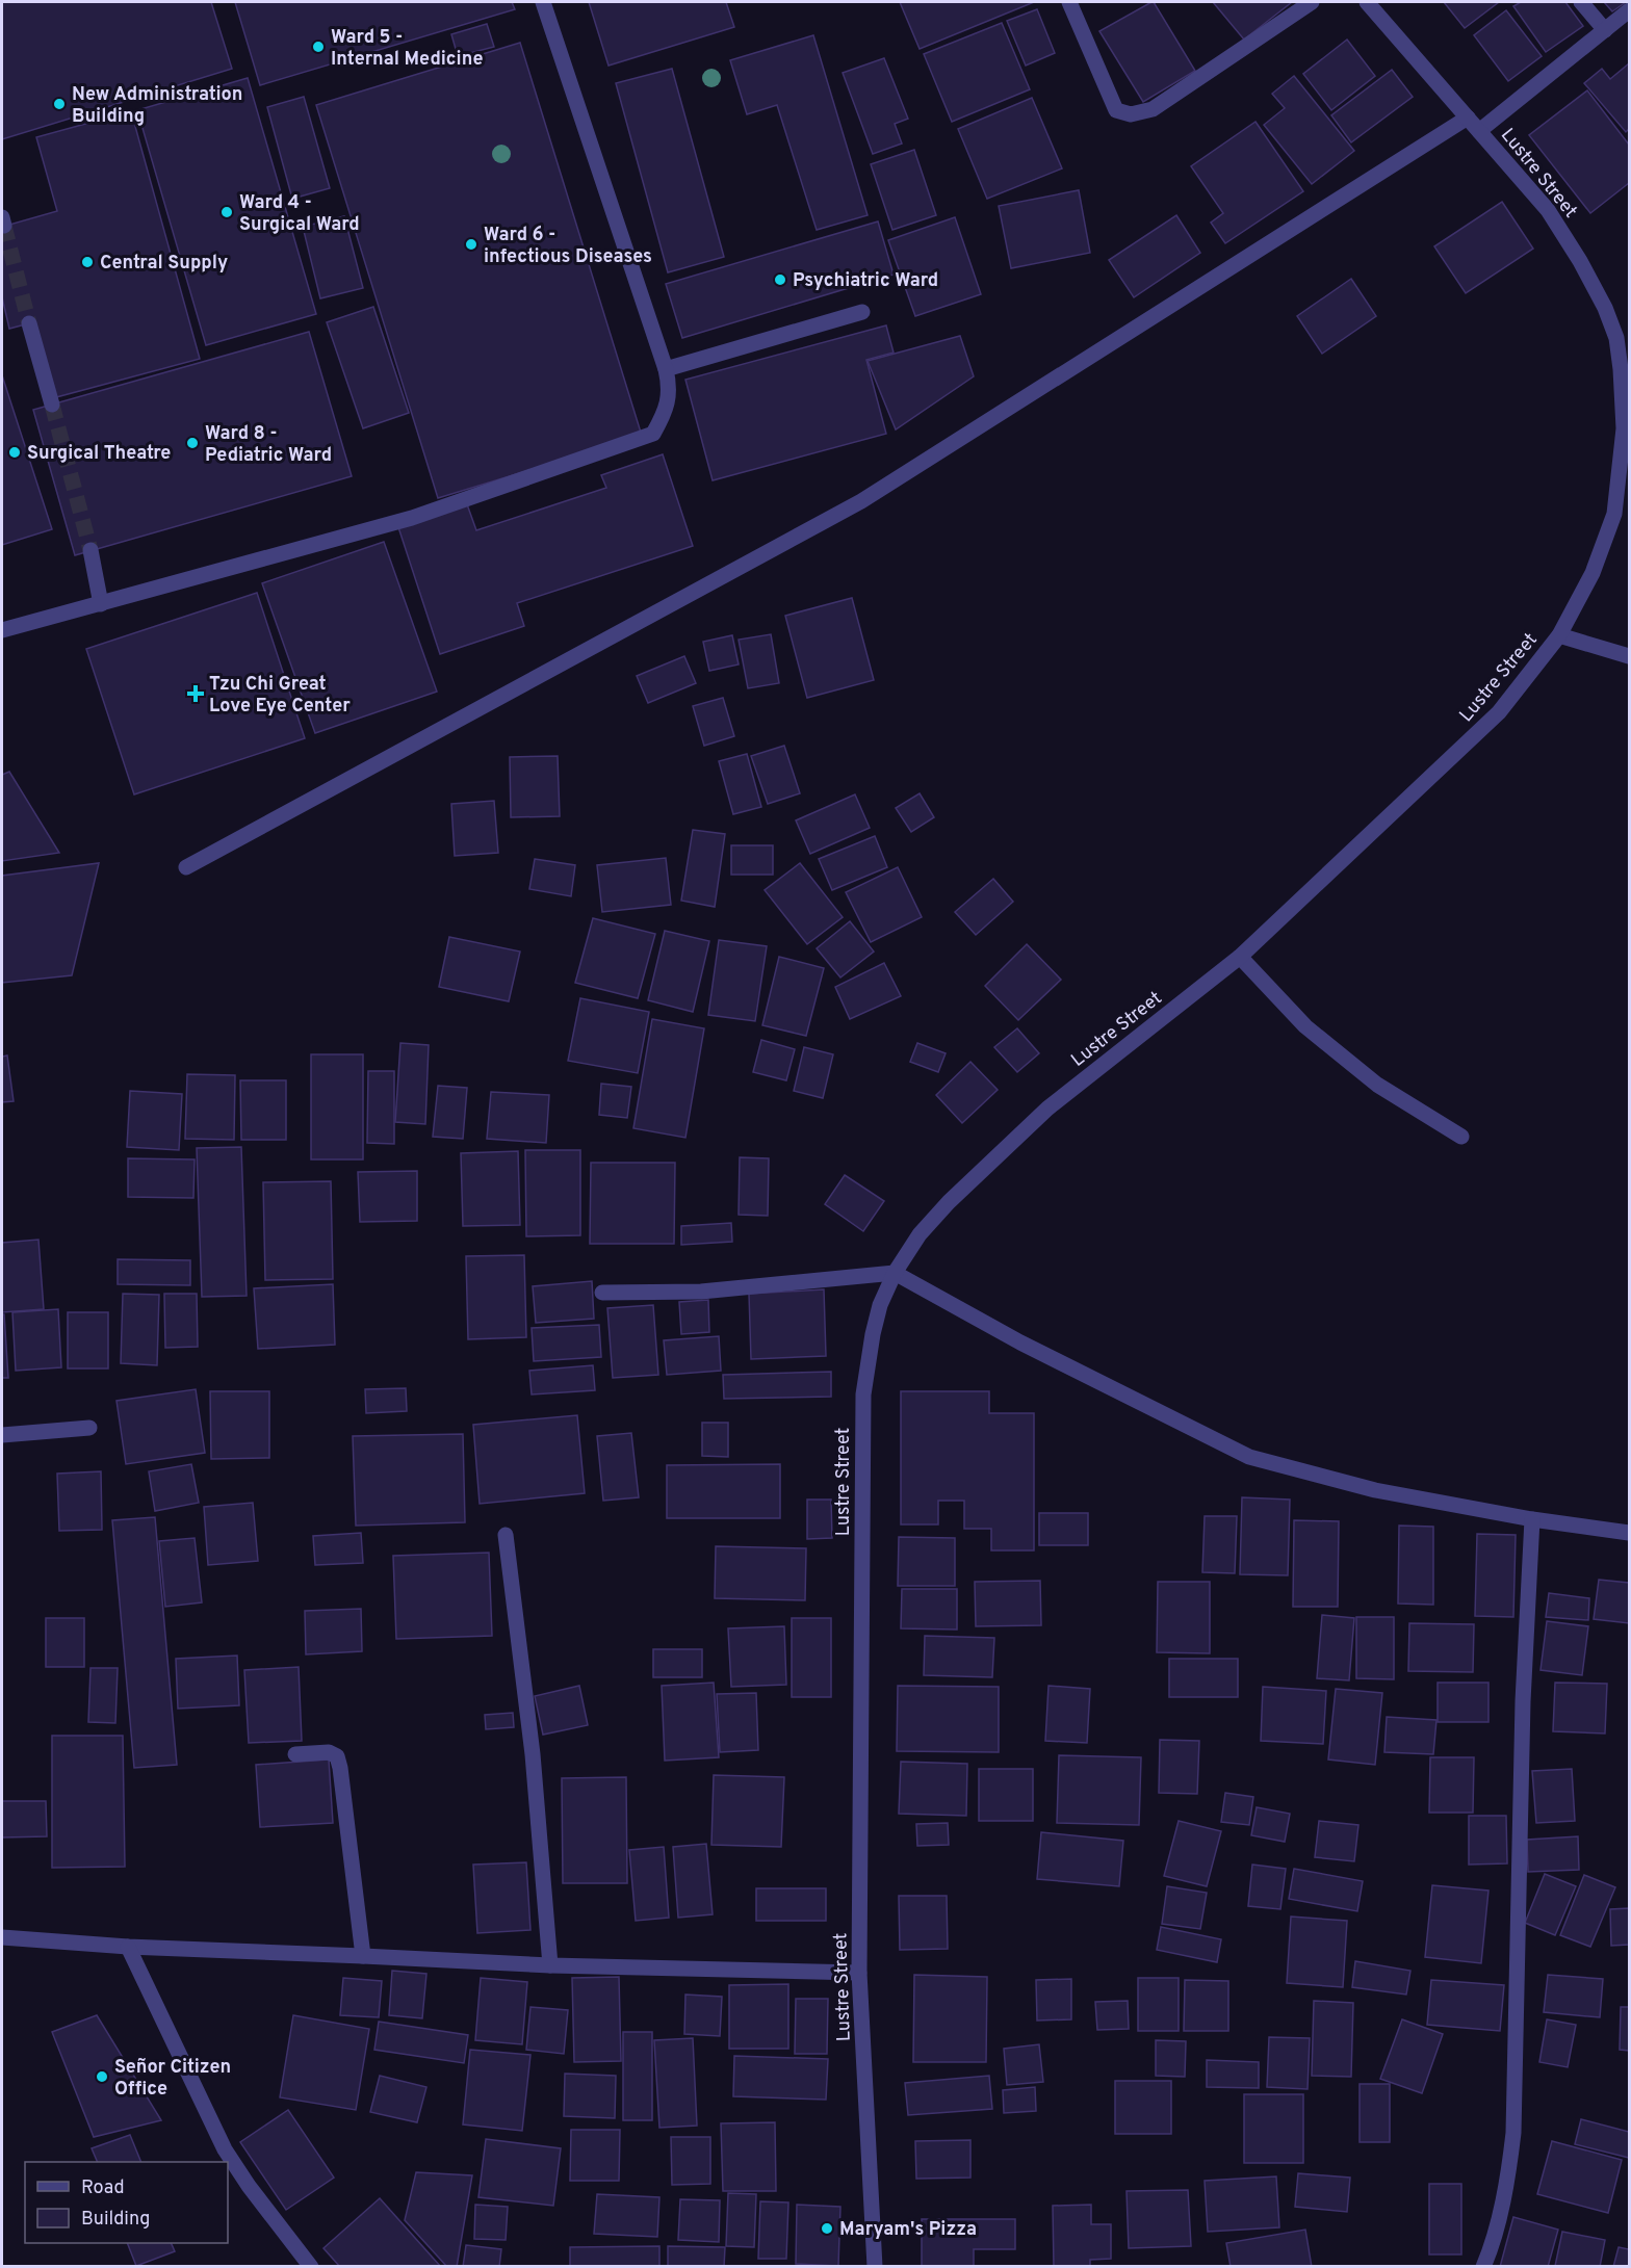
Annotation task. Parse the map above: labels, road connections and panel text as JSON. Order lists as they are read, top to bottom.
{
  "streets": {
    "street": ["Lustre Street"]
  },
  "places": {
    "other": [
      "Ward 5 - Internal Medicine",
      "New Administration Building",
      "Ward 4 - Surgical Ward",
      "Ward 6 - infectious Diseases",
      "Central Supply",
      "Psychiatric Ward",
      "Ward 8 - Pediatric Ward",
      "Surgical Theatre",
      "Señor Citizen Office",
      "Maryam's Pizza"
    ],
    "health": ["Tzu Chi Great Love Eye Center"]
  },
  "legend": ["Road", "Building"]
}
